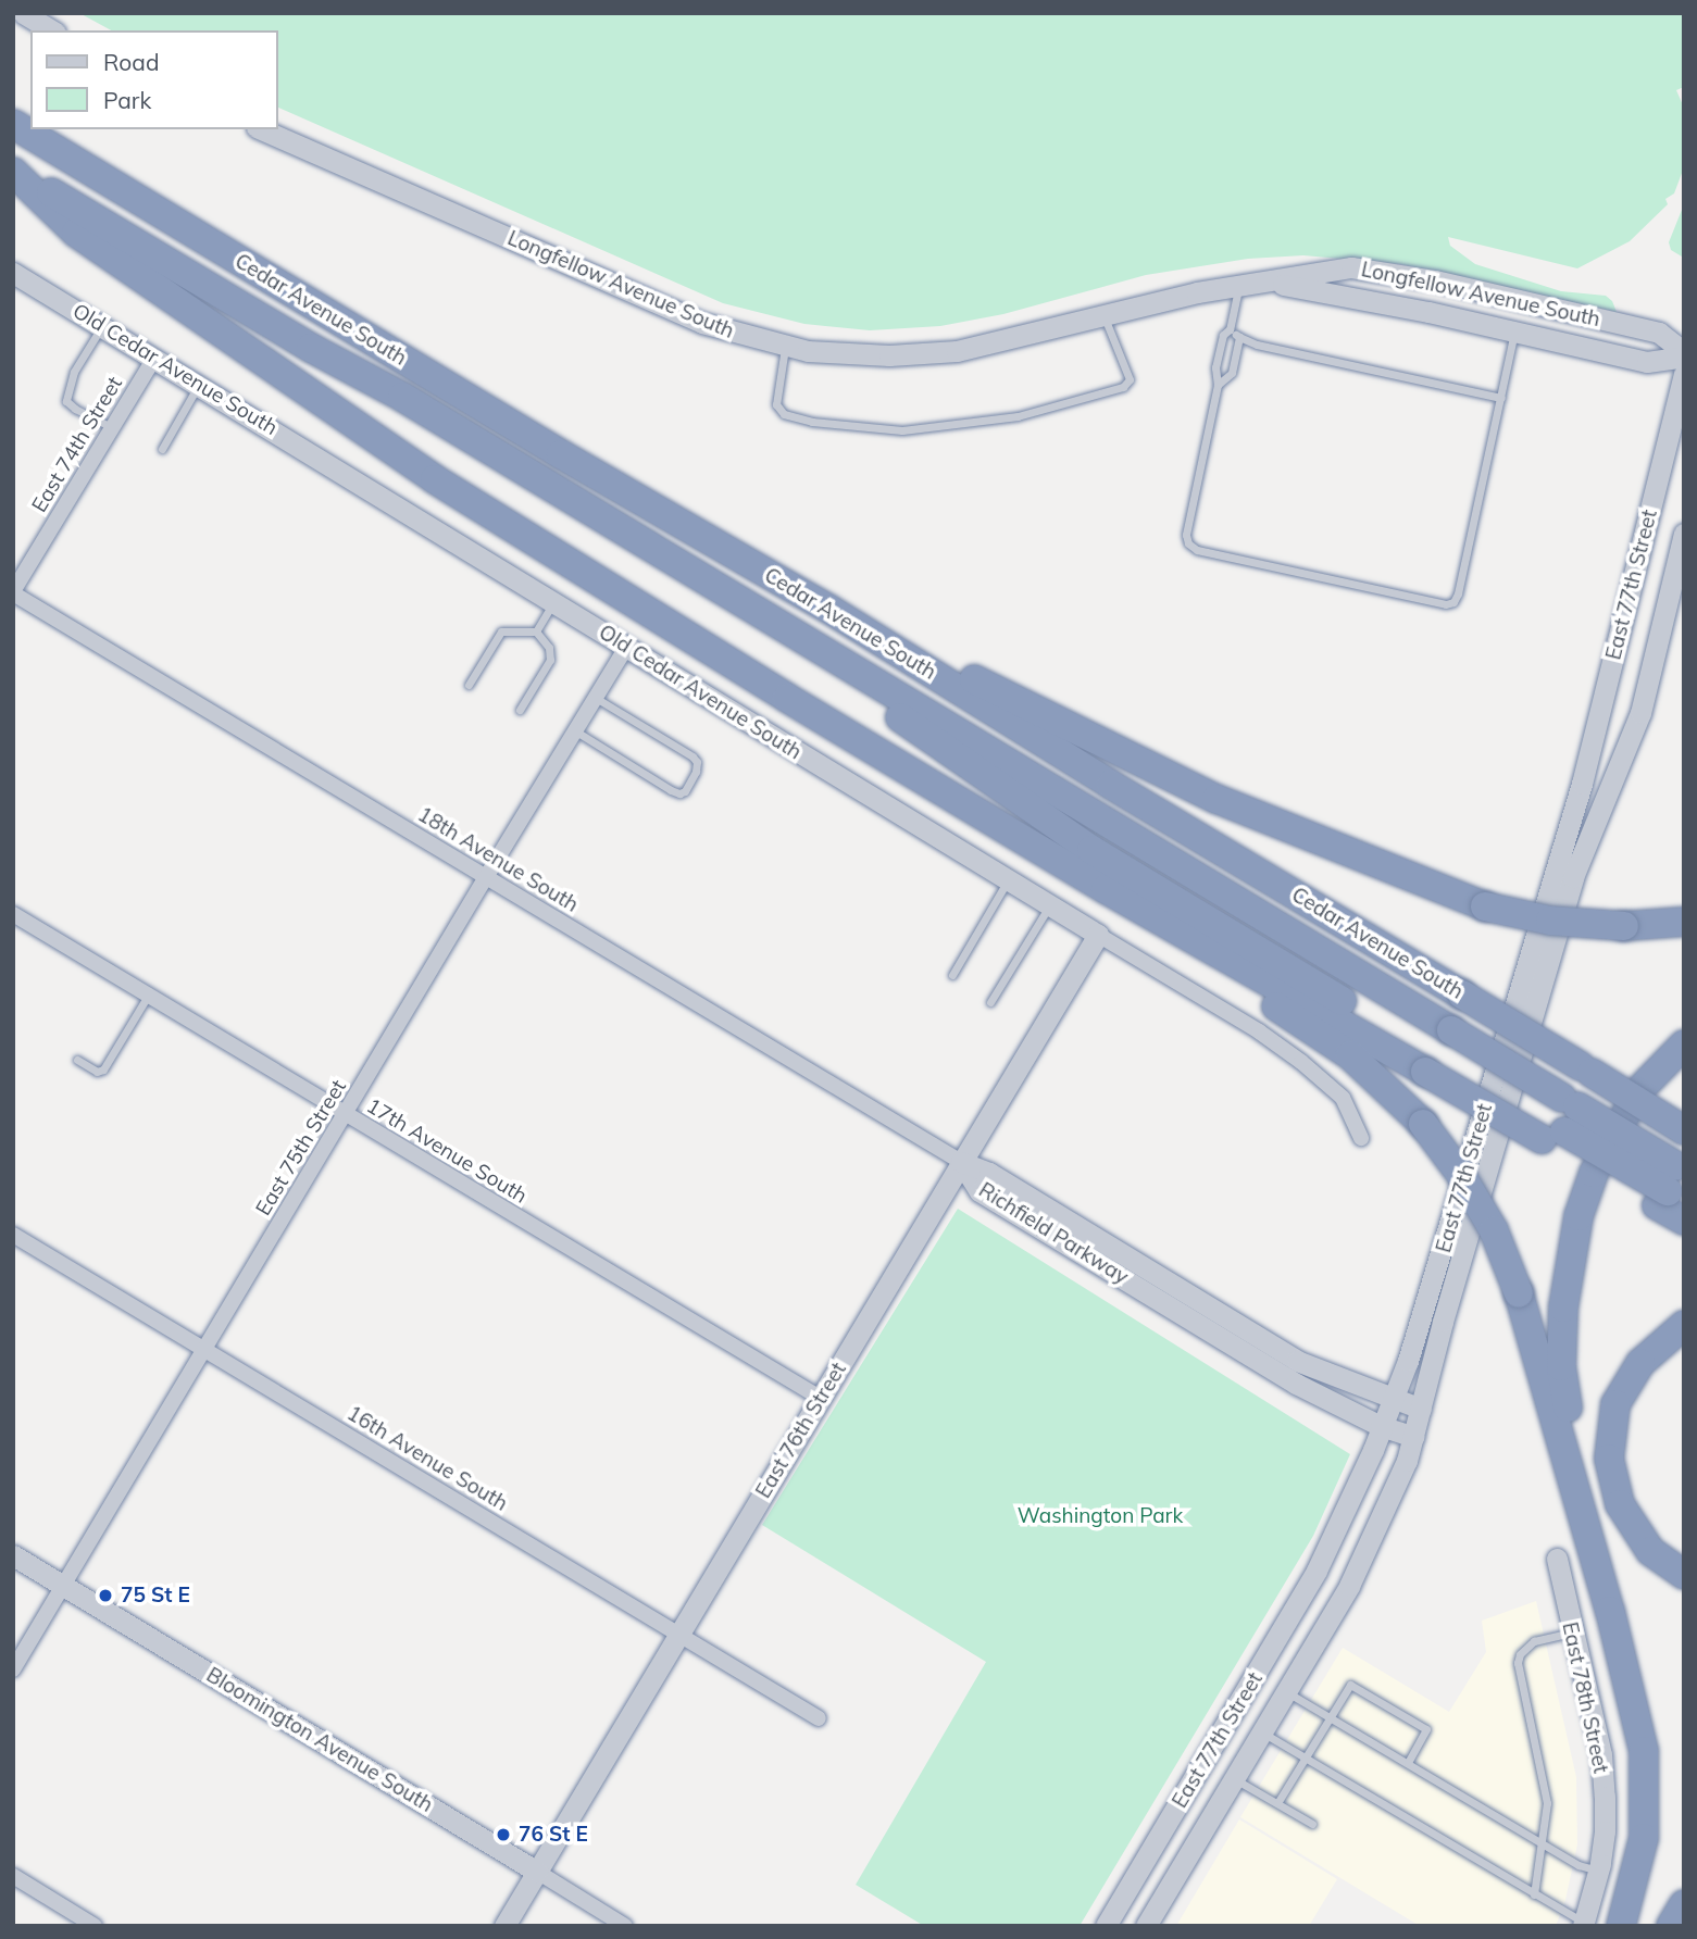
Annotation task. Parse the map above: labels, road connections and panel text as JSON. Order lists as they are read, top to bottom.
{
  "streets": {
    "highway": ["Cedar Avenue South"],
    "street": [
      "Longfellow Avenue South",
      "Old Cedar Avenue South",
      "East 74th Street",
      "East 77th Street",
      "18th Avenue South",
      "East 75th Street",
      "17th Avenue South",
      "Richfield Parkway",
      "East 76th Street",
      "16th Avenue South",
      "East 78th Street",
      "Bloomington Avenue South"
    ]
  },
  "crossings": [
    ["Old Cedar Avenue South", "East 74th Street"],
    ["Old Cedar Avenue South", "East 75th Street"],
    ["Old Cedar Avenue South", "East 76th Street"],
    ["East 74th Street", "18th Avenue South"],
    ["East 77th Street", "Richfield Parkway"],
    ["18th Avenue South", "East 75th Street"],
    ["18th Avenue South", "Richfield Parkway"],
    ["18th Avenue South", "East 76th Street"],
    ["East 75th Street", "17th Avenue South"],
    ["East 75th Street", "16th Avenue South"],
    ["East 75th Street", "Bloomington Avenue South"],
    ["17th Avenue South", "East 76th Street"],
    ["Richfield Parkway", "East 76th Street"],
    ["East 76th Street", "16th Avenue South"],
    ["East 76th Street", "Bloomington Avenue South"]
  ],
  "parks": ["Washington Park"],
  "places": ["75 St E", "76 St E"],
  "legend": ["Road", "Park"]
}
